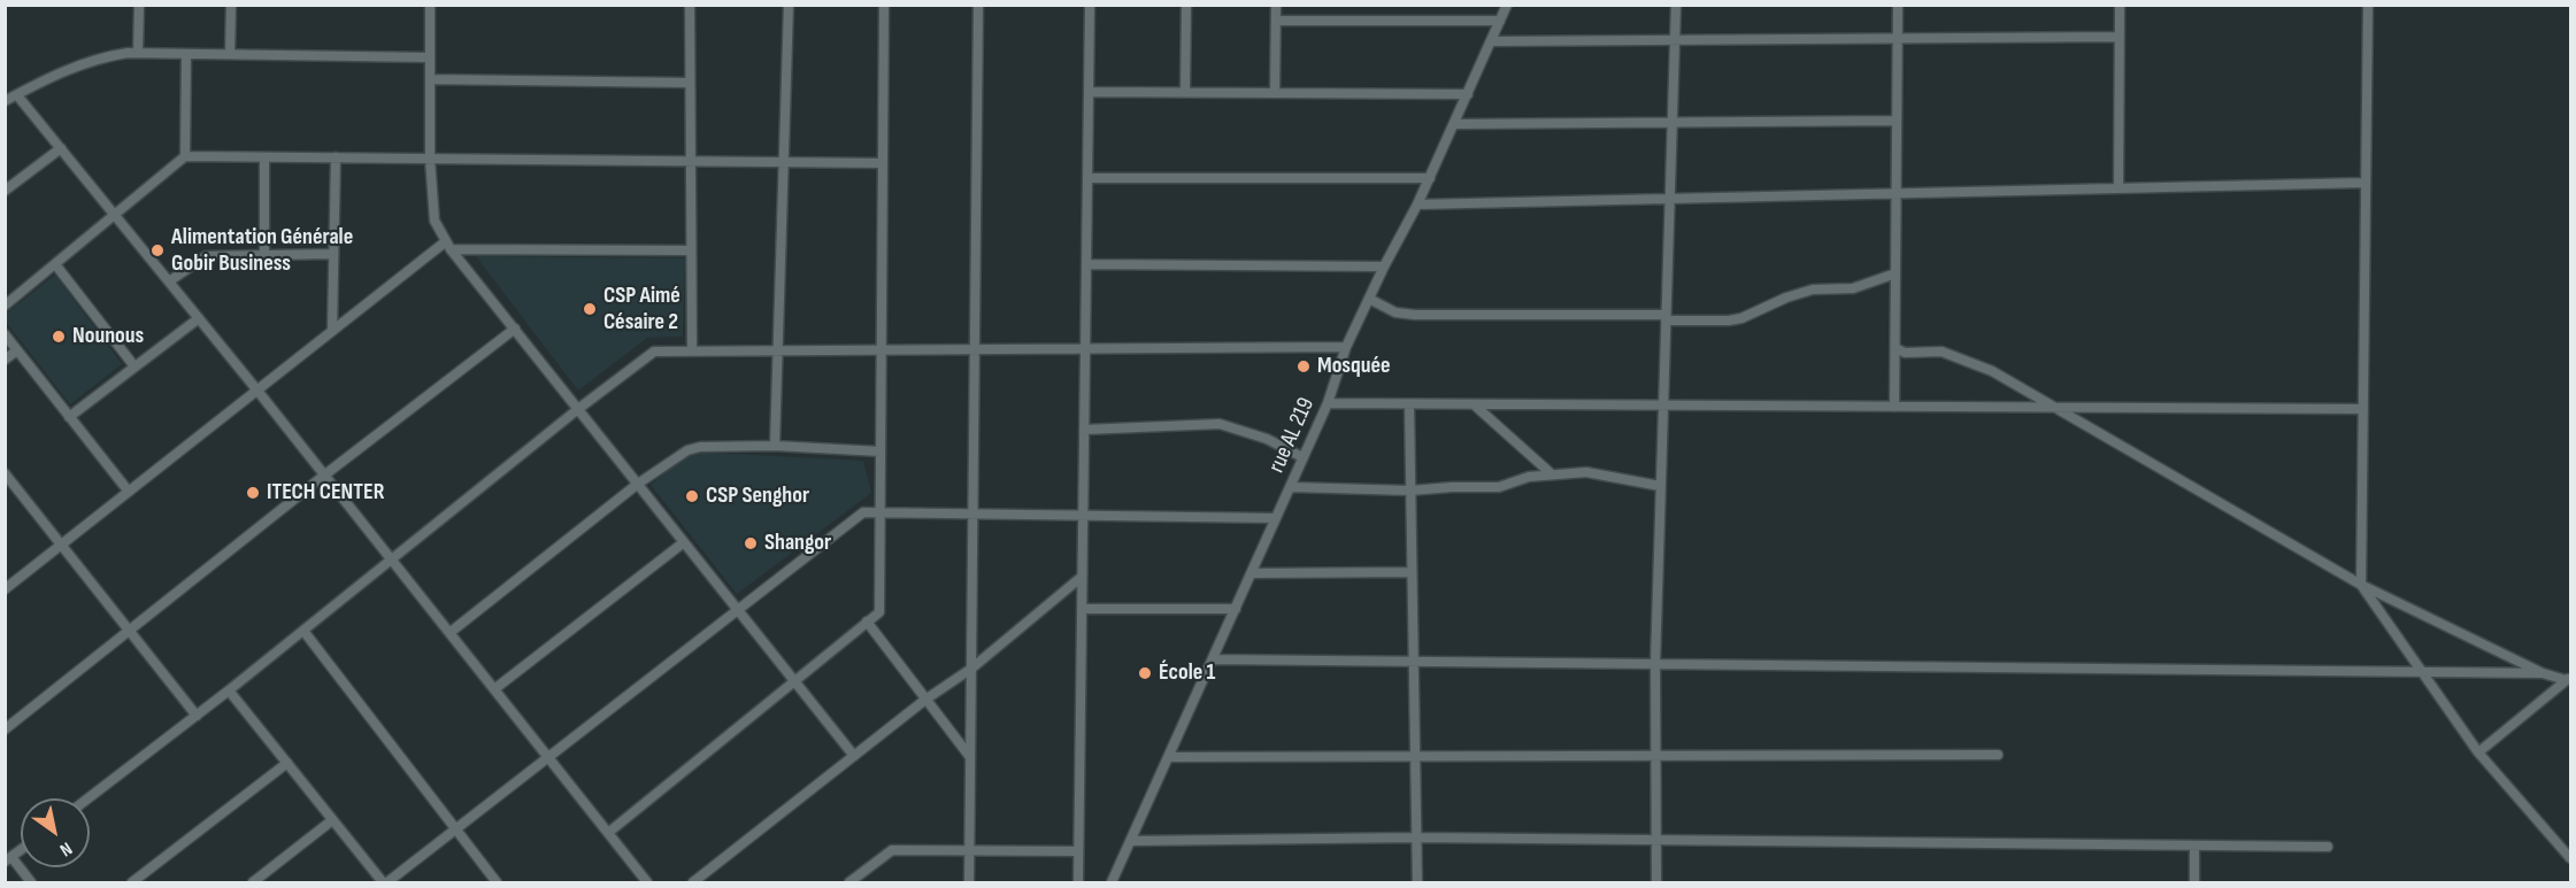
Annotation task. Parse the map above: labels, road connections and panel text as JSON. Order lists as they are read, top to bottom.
{
  "streets": {
    "street": ["rue AL 219"]
  },
  "places": [
    "Alimentation Générale Gobir Business",
    "CSP Aimé Césaire 2",
    "Nounous",
    "Mosquée",
    "ITECH CENTER",
    "CSP Senghor",
    "Shangor",
    "École 1"
  ],
  "north": "bottom right"
}
